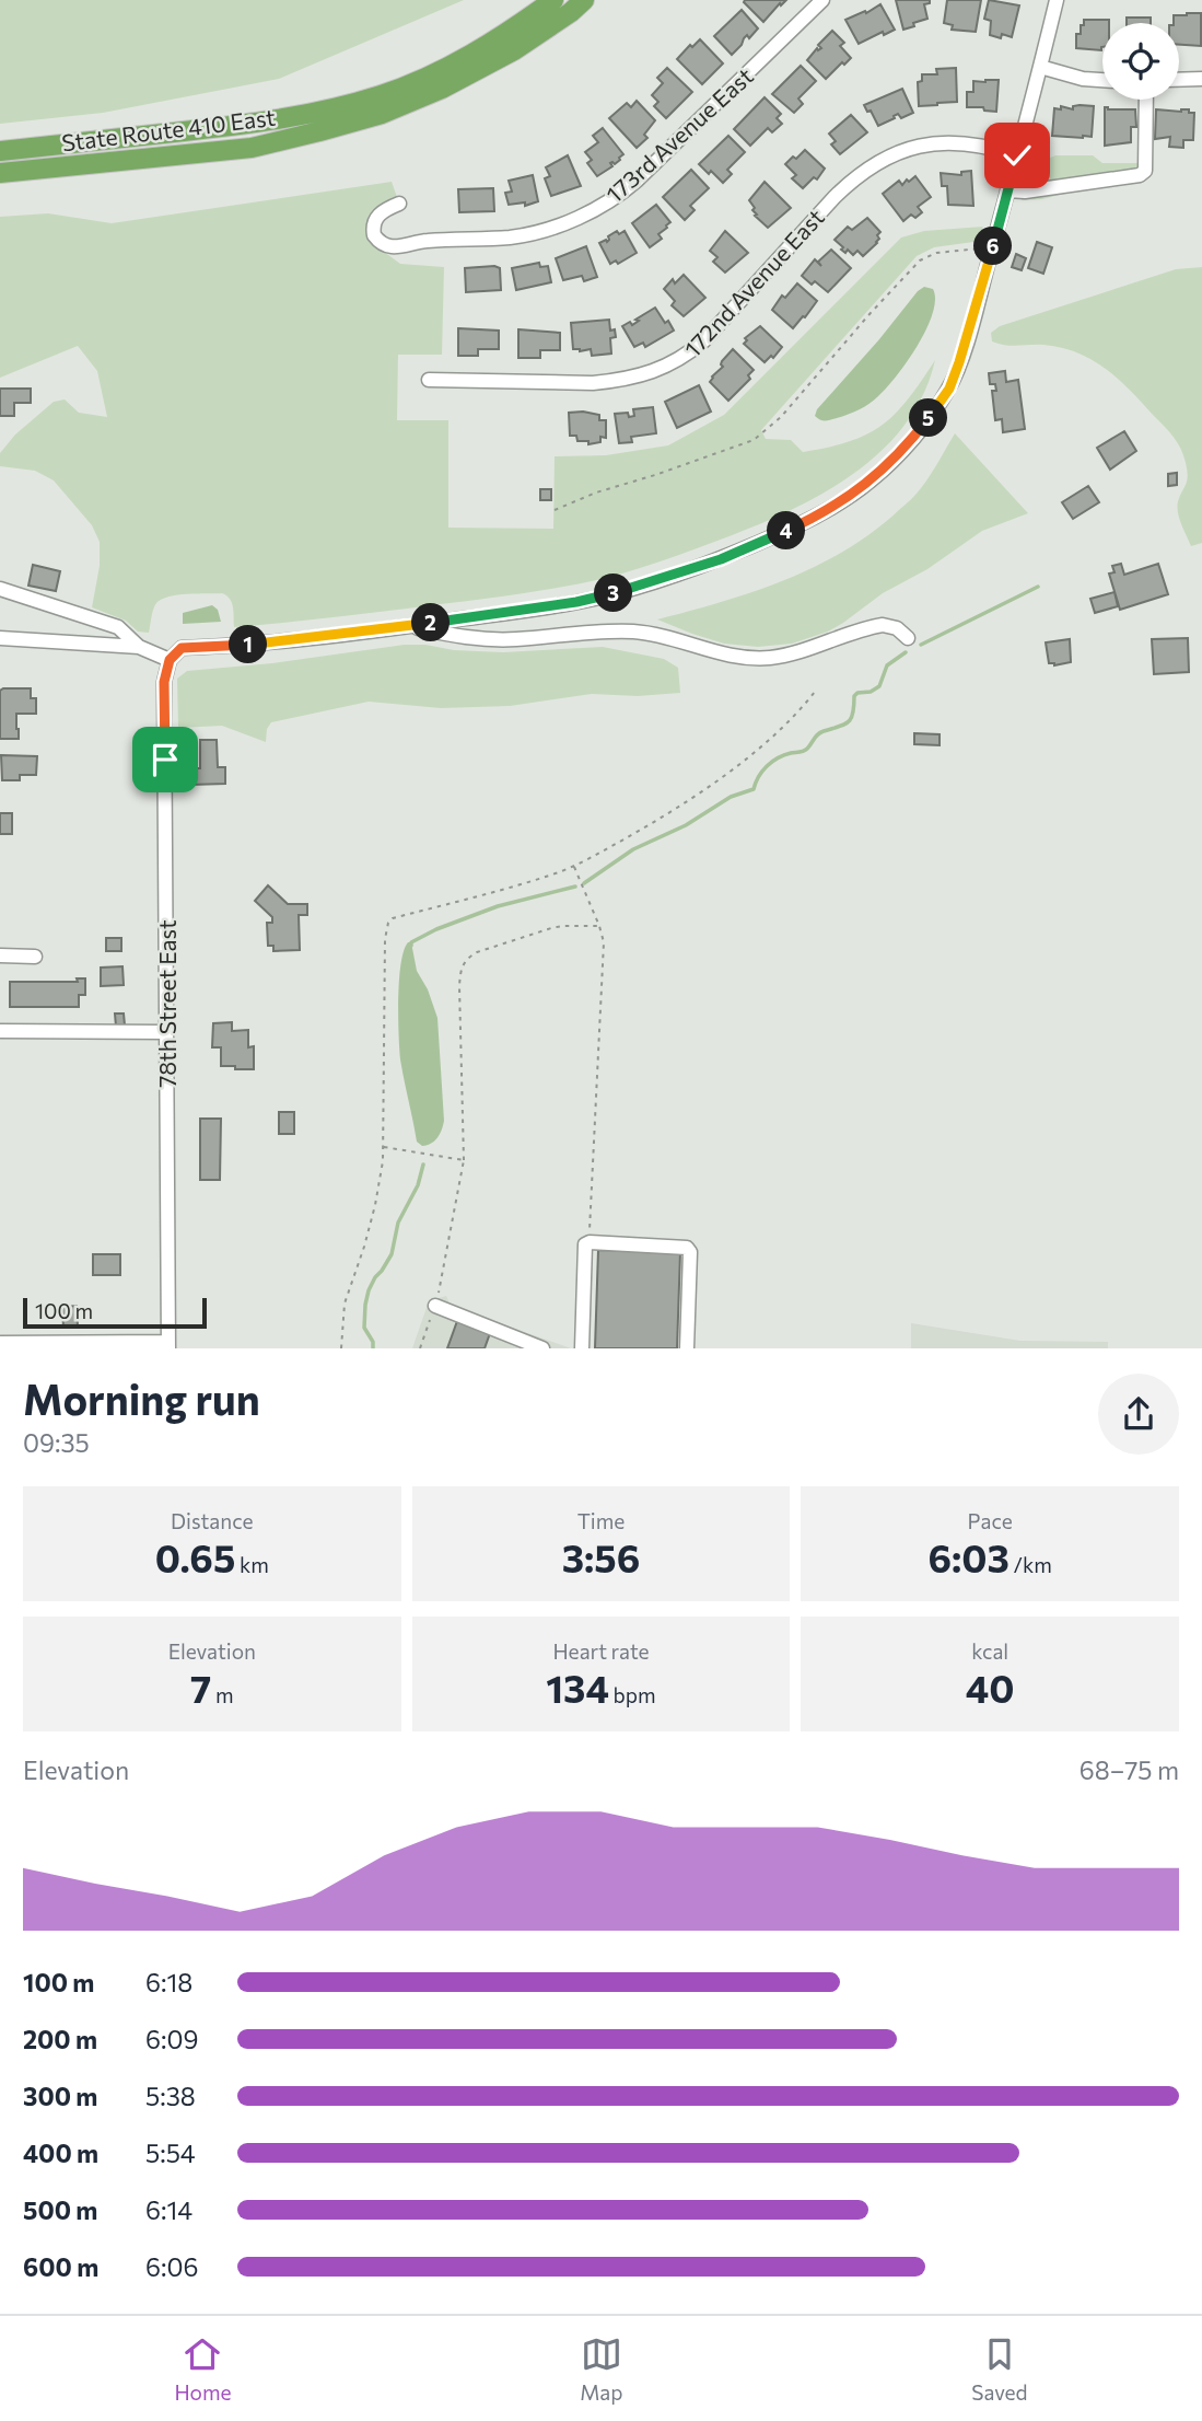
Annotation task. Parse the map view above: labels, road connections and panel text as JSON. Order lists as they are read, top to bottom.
{
  "streets": {
    "highway": ["State Route 410 East"],
    "street": ["173rd Avenue East", "172nd Avenue East", "78th Street East"]
  },
  "scale_bar": "100 m",
  "page": {
    "pins": [
      "6",
      "5",
      "4",
      "3",
      "2",
      "1"
    ],
    "scale": "100 m",
    "heading": ["Morning run", "09:35"],
    "stats": [
      ["Distance", "0.65 km"],
      ["Time", "3:56"],
      ["Pace", "6:03 /km"],
      ["Elevation", "7 m"],
      ["Heart rate", "134 bpm"],
      ["kcal", "40"]
    ],
    "chart": ["Elevation", "68–75 m"],
    "list": [
      {
        "name": "100 m",
        "note": "6:18"
      },
      {
        "name": "200 m",
        "note": "6:09"
      },
      {
        "name": "300 m",
        "note": "5:38"
      },
      {
        "name": "400 m",
        "note": "5:54"
      },
      {
        "name": "500 m",
        "note": "6:14"
      },
      {
        "name": "600 m",
        "note": "6:06"
      }
    ],
    "tabs": ["Home", "Map", "Saved"]
  }
}
